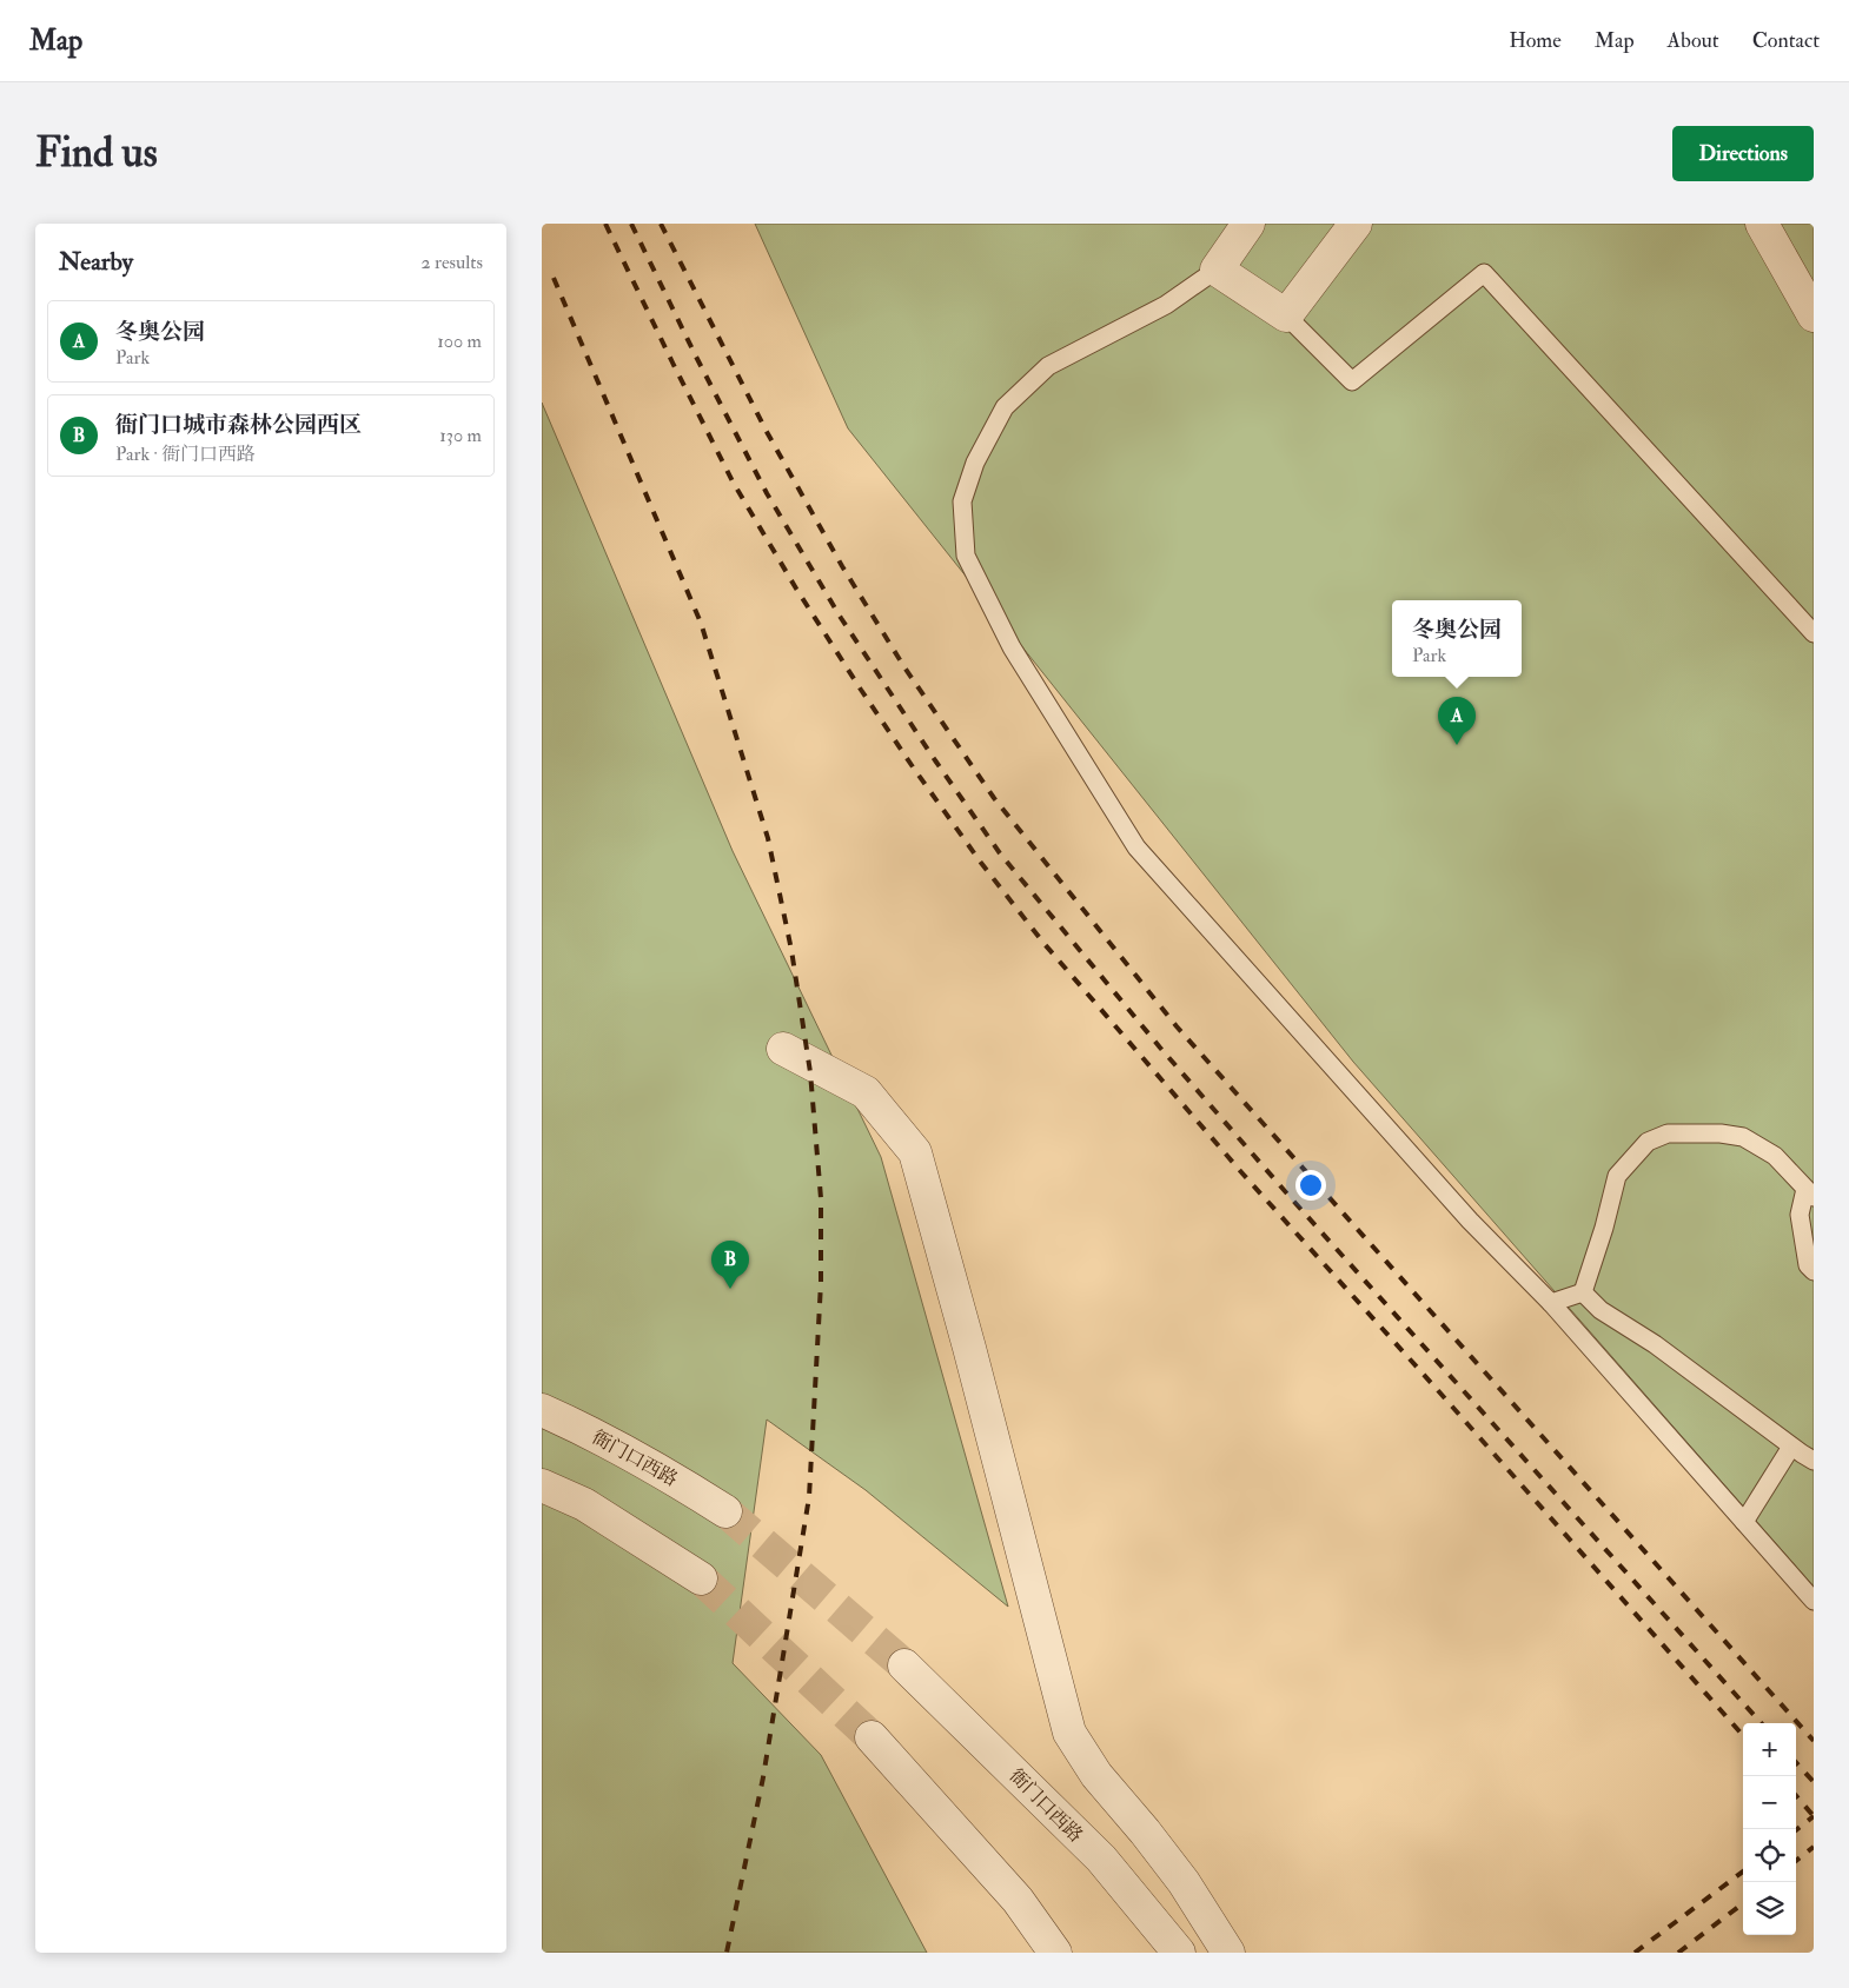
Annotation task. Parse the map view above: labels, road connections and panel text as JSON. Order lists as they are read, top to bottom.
{
  "streets": {
    "street": ["衙门口西路"]
  },
  "page": {
    "header": "Map",
    "nav": [
      "Home",
      "Map",
      "About",
      "Contact"
    ],
    "buttons": "Directions",
    "title": "Find us",
    "heading": ["Nearby", "2 results"],
    "list": [
      {
        "mark": "A",
        "name": "冬奥公园",
        "note": "Park",
        "value": "100 m"
      },
      {
        "mark": "B",
        "name": "衙门口城市森林公园西区",
        "note": "Park · 衙门口西路",
        "value": "130 m"
      }
    ],
    "popup": ["冬奥公园", "Park"],
    "pins": ["A", "B"],
    "map_buttons": ["+", "−"]
  }
}
